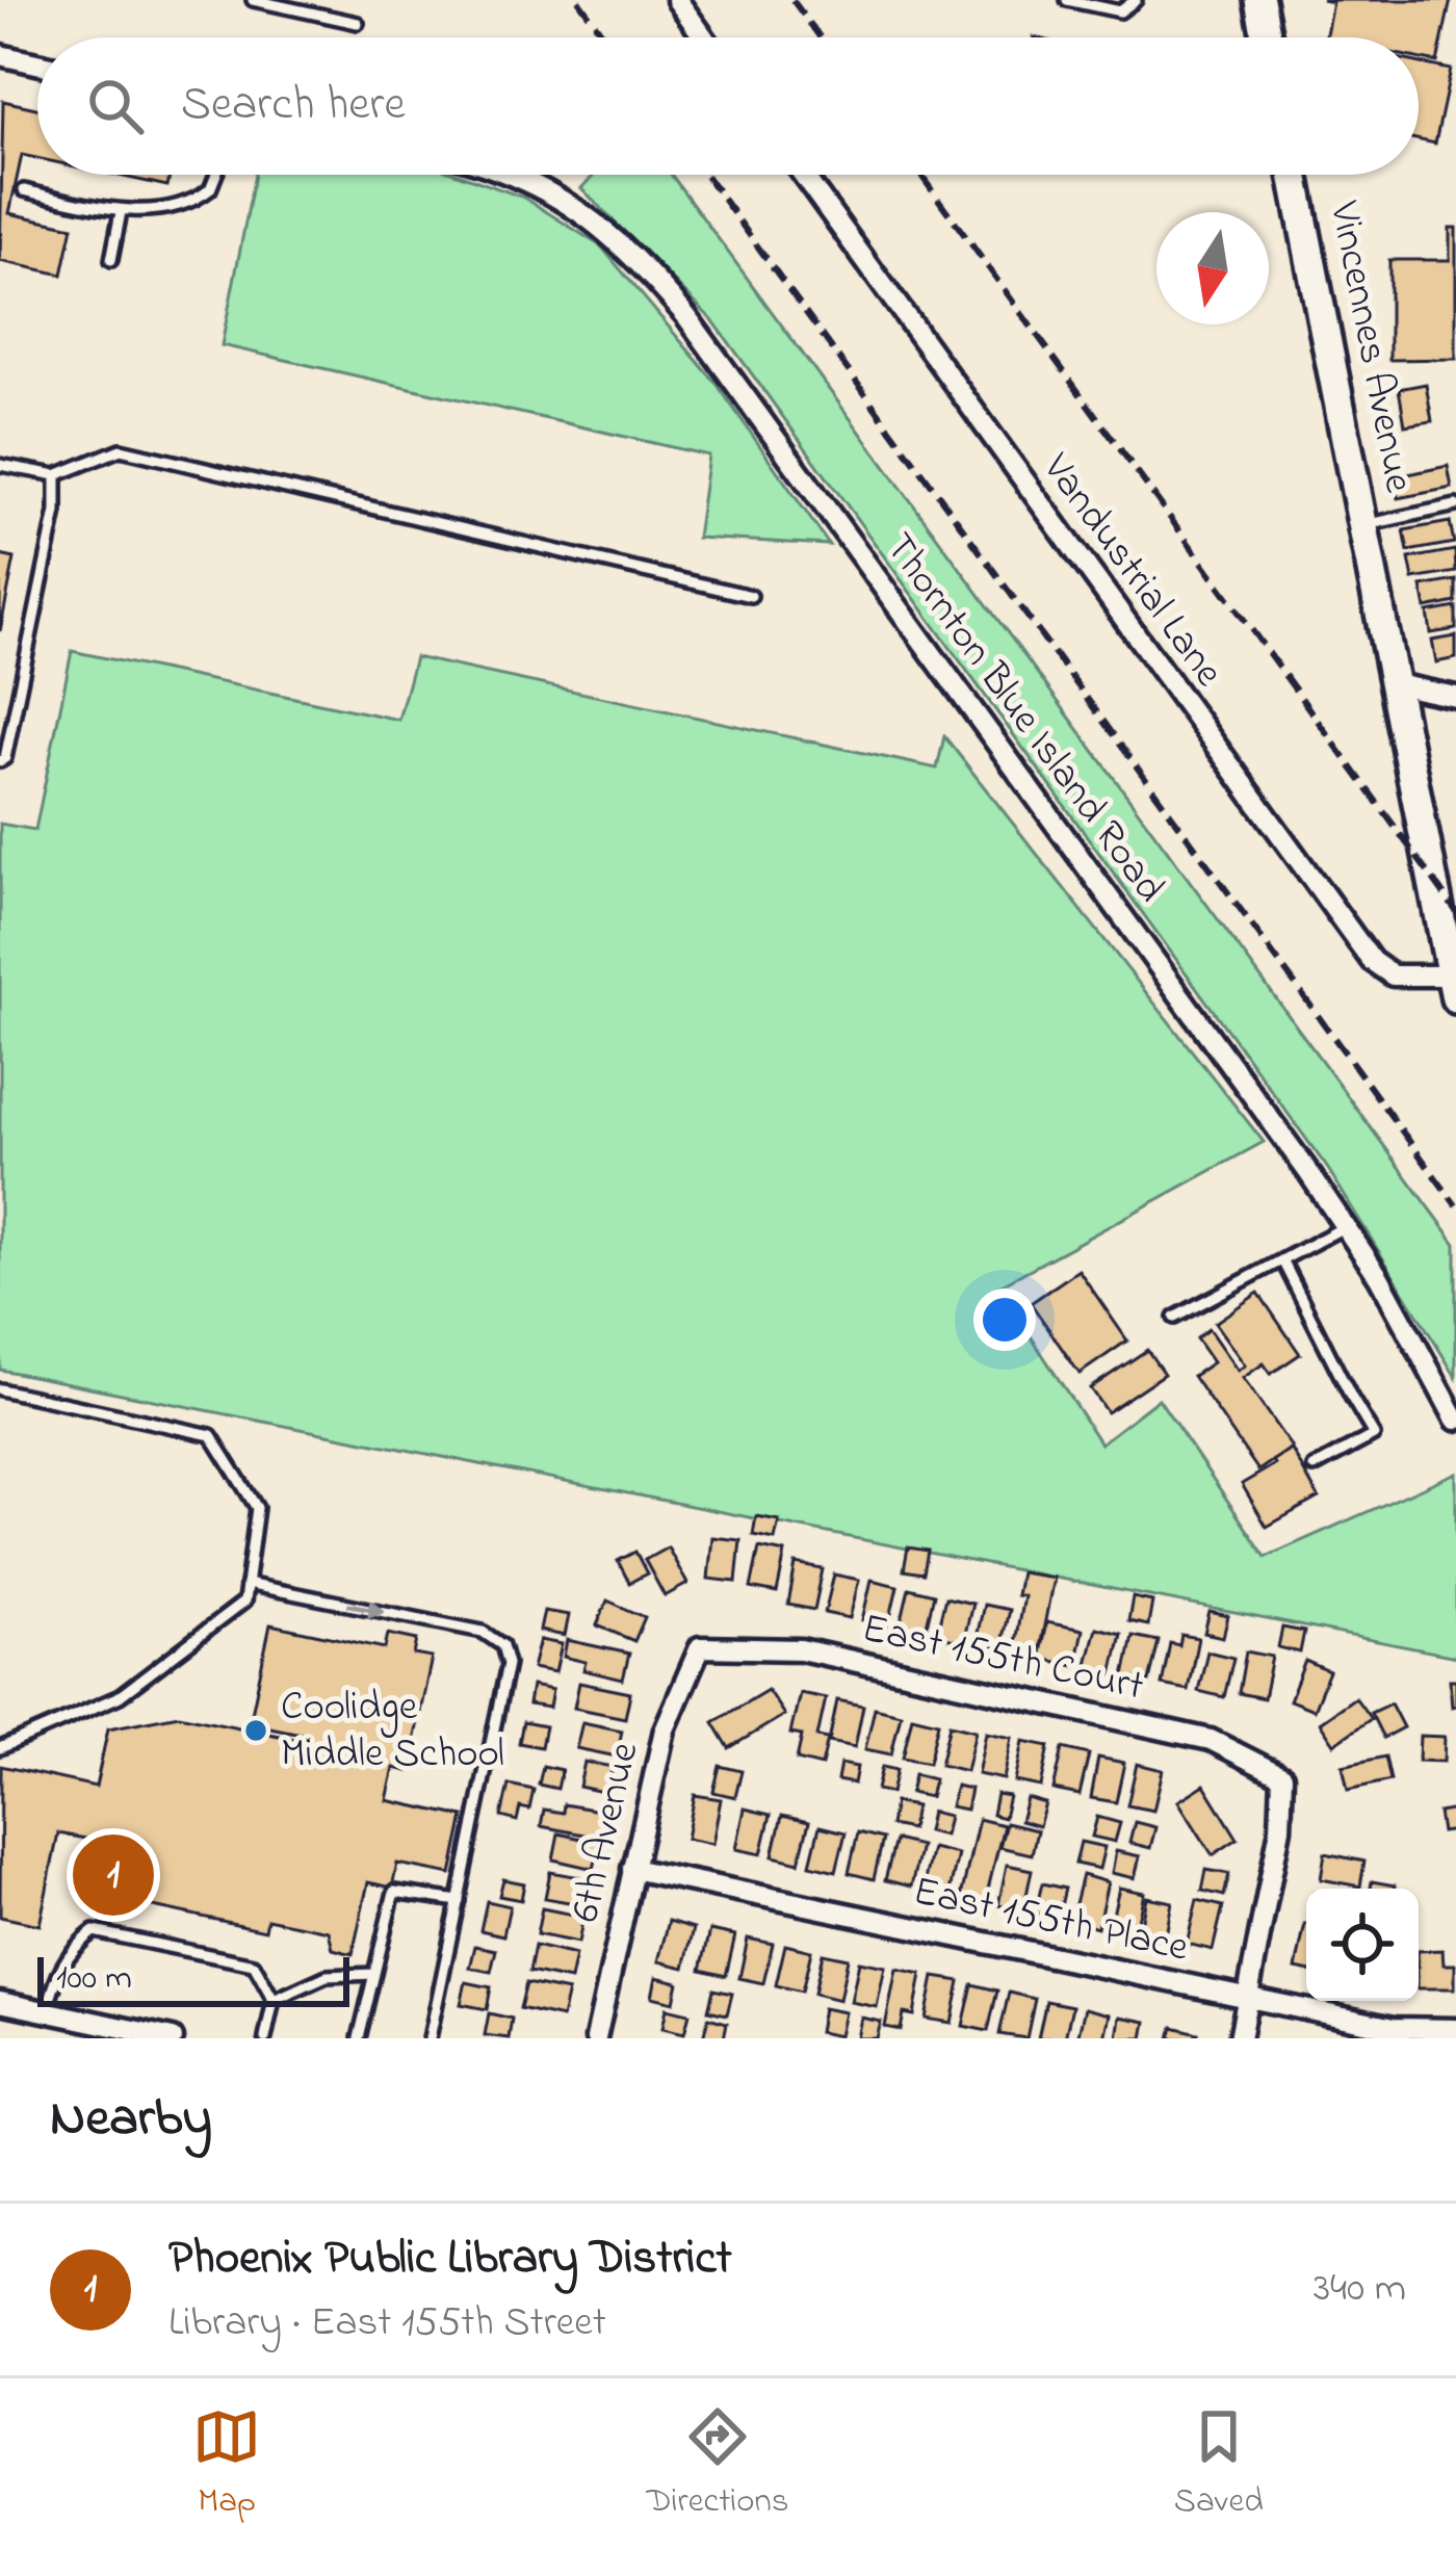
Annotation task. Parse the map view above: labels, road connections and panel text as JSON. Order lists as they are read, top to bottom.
{
  "streets": {
    "street": [
      "Vincennes Avenue",
      "Vandustrial Lane",
      "Thornton Blue Island Road",
      "East 155th Court",
      "6th Avenue",
      "East 155th Place"
    ]
  },
  "crossings": [
    ["Vincennes Avenue", "Vandustrial Lane"],
    ["East 155th Court", "6th Avenue"],
    ["East 155th Court", "East 155th Place"],
    ["6th Avenue", "East 155th Place"]
  ],
  "places": ["Coolidge Middle School"],
  "scale_bar": "100 m",
  "north": "bottom",
  "page": {
    "search": "Search here",
    "pins": "1",
    "scale": "100 m",
    "heading": "Nearby",
    "list": [
      {
        "mark": "1",
        "name": "Phoenix Public Library District",
        "note": "Library · East 155th Street",
        "value": "340 m"
      }
    ],
    "nav": ["Map", "Directions", "Saved"]
  }
}
